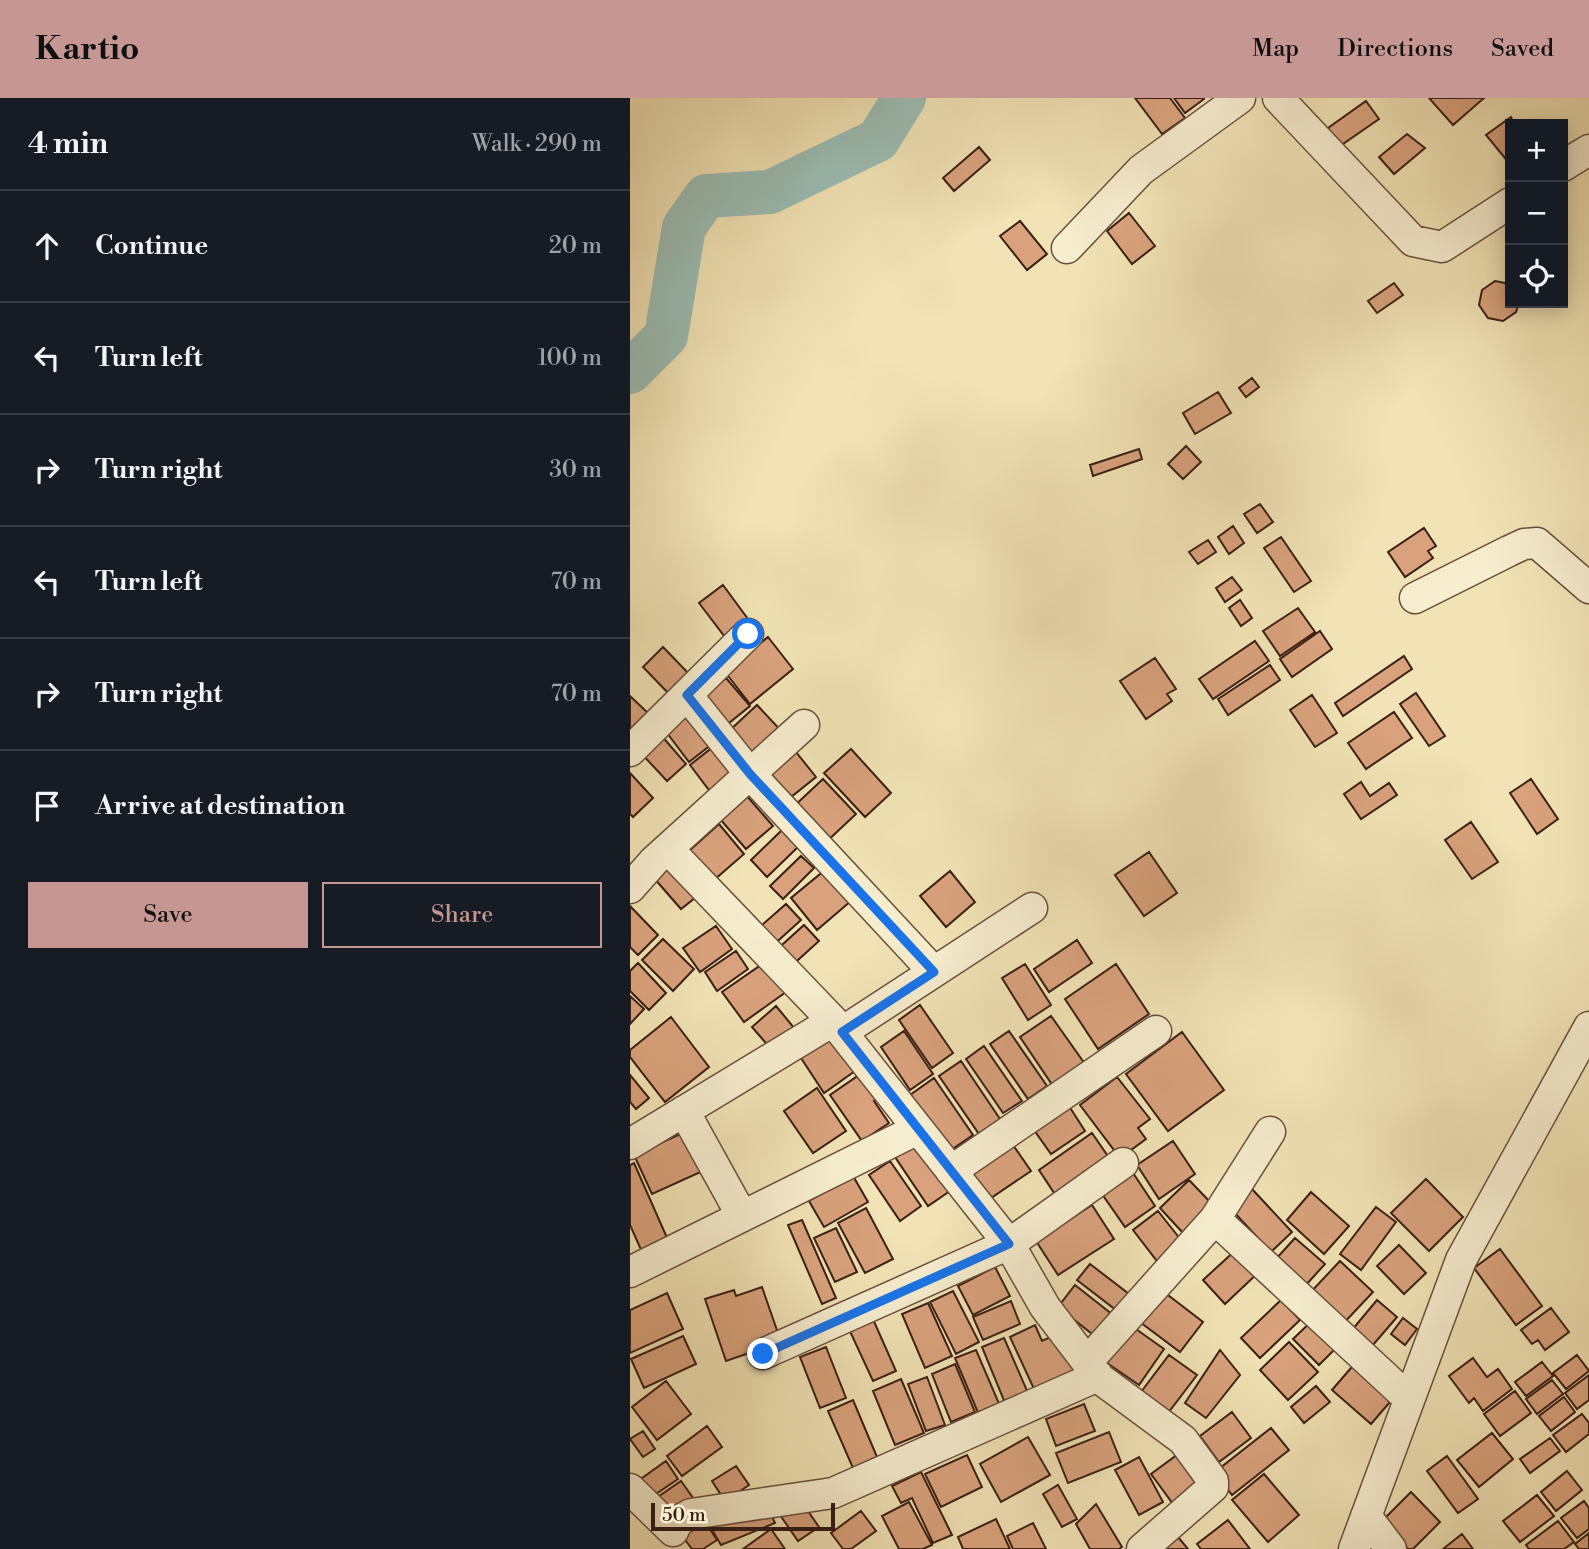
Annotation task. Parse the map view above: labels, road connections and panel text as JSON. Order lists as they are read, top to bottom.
{
  "scale_bar": "50 m",
  "page": {
    "header": "Kartio",
    "nav": ["Map", "Directions", "Saved"],
    "heading": ["4 min", "Walk · 290 m"],
    "map_buttons": ["+", "−"],
    "list": [
      ["Continue", "20 m"],
      ["Turn left", "100 m"],
      ["Turn right", "30 m"],
      ["Turn left", "70 m"],
      ["Turn right", "70 m"],
      "Arrive at destination"
    ],
    "buttons": ["Save", "Share"],
    "scale": "50 m"
  }
}
